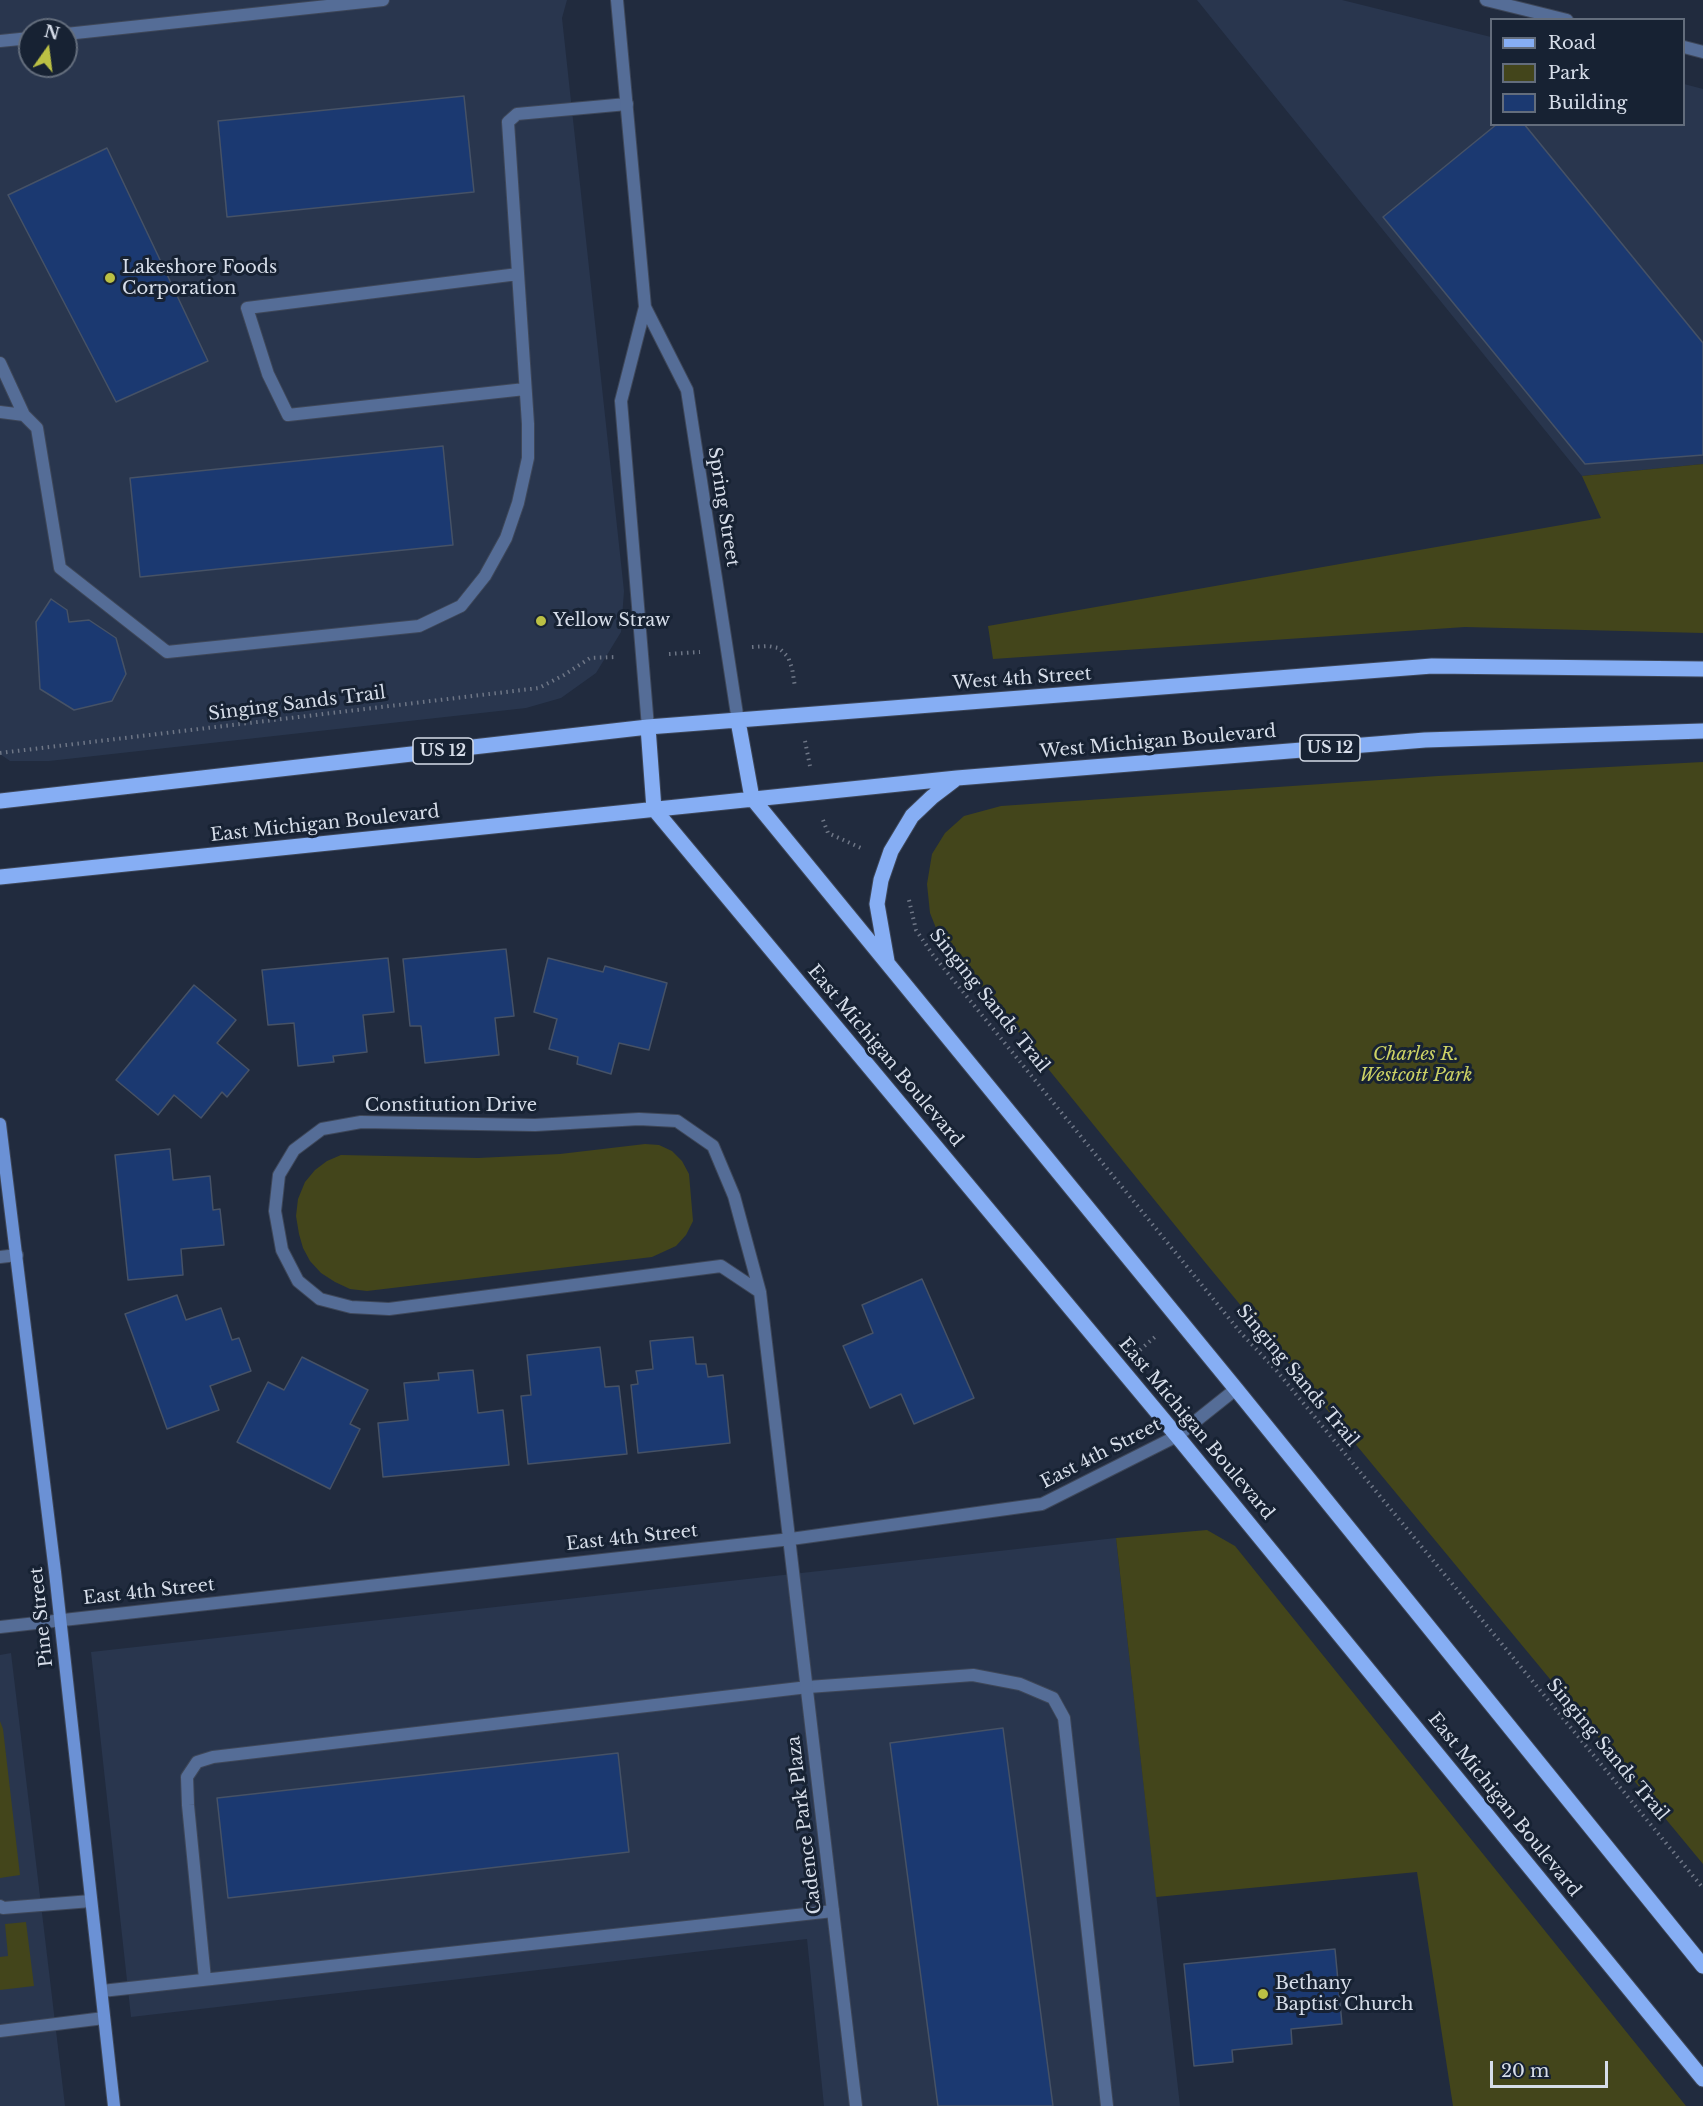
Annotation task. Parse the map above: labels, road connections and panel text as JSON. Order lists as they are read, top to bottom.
{
  "streets": {
    "main road": [
      "West 4th Street",
      "West Michigan Boulevard",
      "US 12",
      "East Michigan Boulevard"
    ],
    "street": [
      "Spring Street",
      "Constitution Drive",
      "East 4th Street",
      "Pine Street",
      "Cadence Park Plaza"
    ],
    "path": ["Singing Sands Trail"]
  },
  "crossings": [
    ["Spring Street", "West 4th Street"],
    ["Spring Street", "US 12"],
    ["West 4th Street", "US 12"],
    ["West Michigan Boulevard", "East Michigan Boulevard"],
    ["East Michigan Boulevard", "East 4th Street"],
    ["Constitution Drive", "East 4th Street"],
    ["Constitution Drive", "Cadence Park Plaza"],
    ["East 4th Street", "Pine Street"],
    ["East 4th Street", "Cadence Park Plaza"]
  ],
  "parks": ["Charles R. Westcott Park"],
  "places": ["Lakeshore Foods Corporation", "Yellow Straw", "Bethany Baptist Church"],
  "legend": ["Road", "Park", "Building"],
  "scale_bar": "20 m",
  "north": "top"
}
